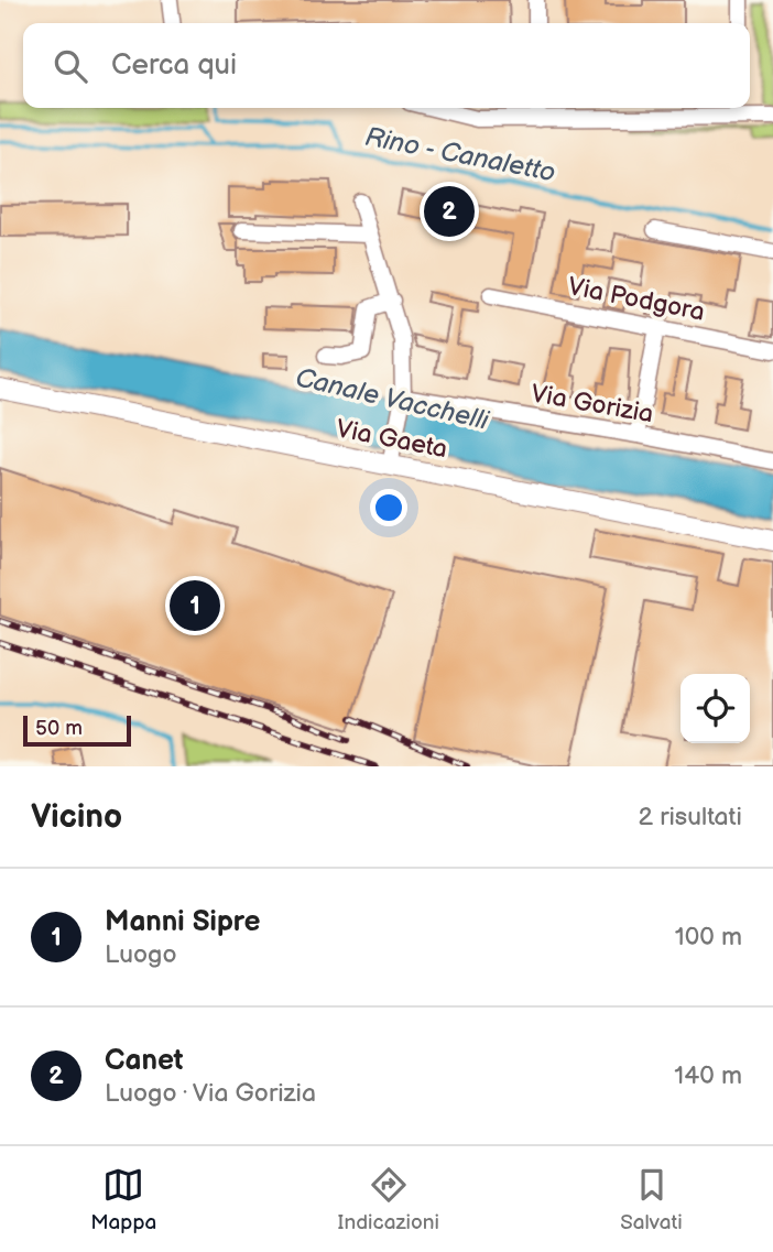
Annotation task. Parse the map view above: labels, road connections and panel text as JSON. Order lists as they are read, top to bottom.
{
  "streets": {
    "main road": ["Via Gaeta"],
    "street": ["Via Podgora", "Via Gorizia"]
  },
  "water": ["Rino - Canaletto", "Canale Vacchelli"],
  "scale_bar": "50 m",
  "page": {
    "search": "Cerca qui",
    "pins": ["2", "1"],
    "scale": "50 m",
    "heading": ["Vicino", "2 risultati"],
    "list": [
      {
        "mark": "1",
        "name": "Manni Sipre",
        "note": "Luogo",
        "value": "100 m"
      },
      {
        "mark": "2",
        "name": "Canet",
        "note": "Luogo · Via Gorizia",
        "value": "140 m"
      }
    ],
    "nav": ["Mappa", "Indicazioni", "Salvati"]
  }
}
